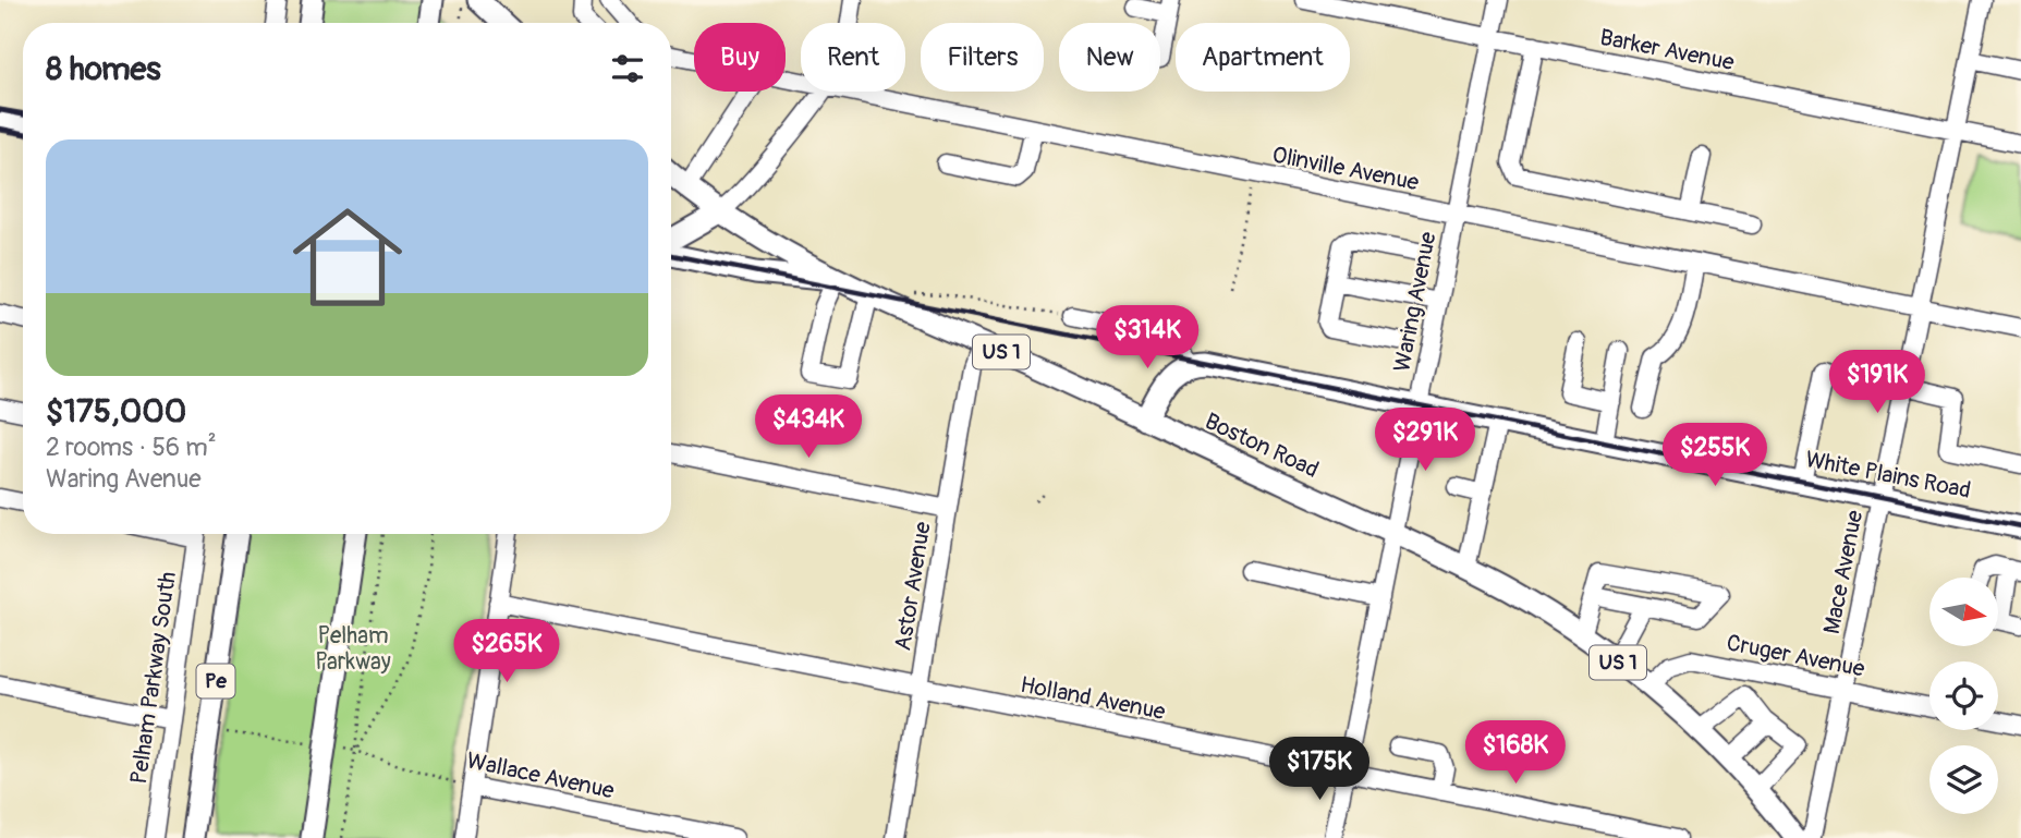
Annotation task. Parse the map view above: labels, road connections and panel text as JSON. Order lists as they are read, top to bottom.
{
  "streets": {
    "main road": [
      "US 1",
      "Boston Road",
      "White Plains Road",
      "Pe"
    ],
    "street": [
      "Barker Avenue",
      "Olinville Avenue",
      "Waring Avenue",
      "Mace Avenue",
      "Astor Avenue",
      "Cruger Avenue",
      "Pelham Parkway South",
      "Holland Avenue",
      "Wallace Avenue"
    ]
  },
  "crossings": [
    ["Barker Avenue", "Waring Avenue"],
    ["Barker Avenue", "Mace Avenue"],
    ["Olinville Avenue", "Waring Avenue"],
    ["Olinville Avenue", "Mace Avenue"],
    ["Waring Avenue", "Boston Road"],
    ["Waring Avenue", "White Plains Road"],
    ["Waring Avenue", "Holland Avenue"],
    ["Boston Road", "Astor Avenue"],
    ["Boston Road", "Cruger Avenue"],
    ["White Plains Road", "Mace Avenue"],
    ["Mace Avenue", "Cruger Avenue"],
    ["Astor Avenue", "Holland Avenue"]
  ],
  "parks": ["Pelham Parkway"],
  "north": "right",
  "page": {
    "chip": [
      "Buy",
      "Rent",
      "Filters",
      "New",
      "Apartment"
    ],
    "heading": "8 homes",
    "list": [
      {
        "name": "$175,000",
        "note": "2 rooms · 56 m² · Waring Avenue"
      }
    ],
    "price": [
      "$314K",
      "$191K",
      "$434K",
      "$291K",
      "$255K",
      "$265K",
      "$168K",
      "$175K"
    ]
  }
}
